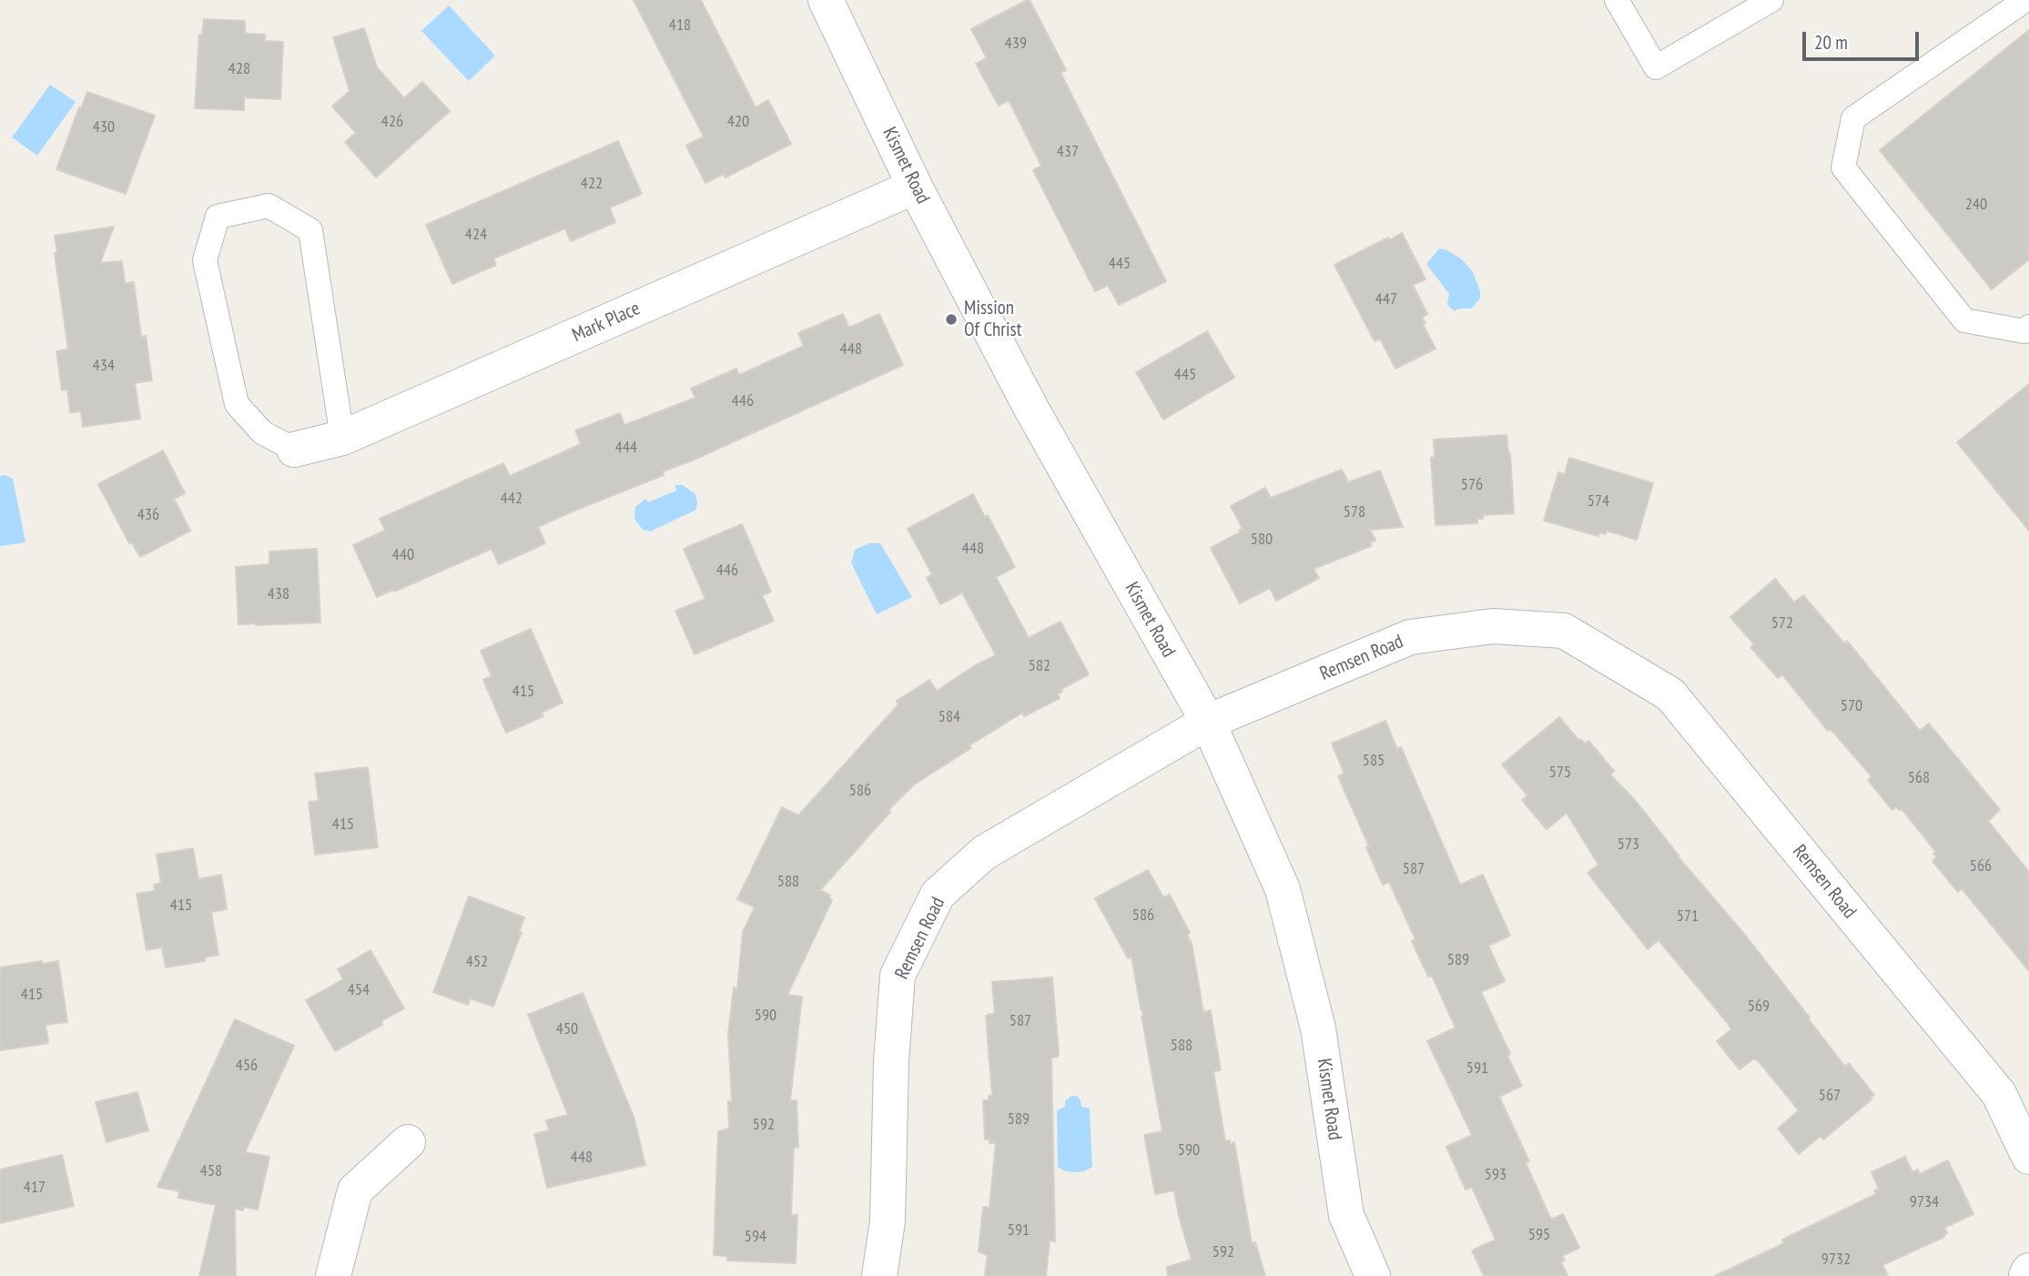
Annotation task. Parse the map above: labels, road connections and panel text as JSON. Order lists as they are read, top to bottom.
{
  "streets": {
    "street": ["Kismet Road", "Mark Place", "Remsen Road"]
  },
  "crossings": [
    ["Kismet Road", "Mark Place"],
    ["Kismet Road", "Remsen Road"]
  ],
  "places": ["Mission Of Christ"],
  "house_numbers": [
    "418",
    "439",
    "428",
    "426",
    "420",
    "430",
    "437",
    "422",
    "240",
    "424",
    "445",
    "447",
    "448",
    "434",
    "445",
    "446",
    "444",
    "576",
    "442",
    "574",
    "578",
    "436",
    "580",
    "448",
    "440",
    "446",
    "438",
    "572",
    "582",
    "415",
    "570",
    "584",
    "585",
    "575",
    "568",
    "586",
    "415",
    "573",
    "566",
    "587",
    "588",
    "415",
    "586",
    "571",
    "589",
    "452",
    "454",
    "415",
    "569",
    "590",
    "587",
    "450",
    "588",
    "456",
    "591",
    "567",
    "589",
    "592",
    "590",
    "448",
    "458",
    "593",
    "417",
    "9734",
    "591",
    "595",
    "594",
    "592",
    "9732"
  ],
  "scale_bar": "20 m"
}
